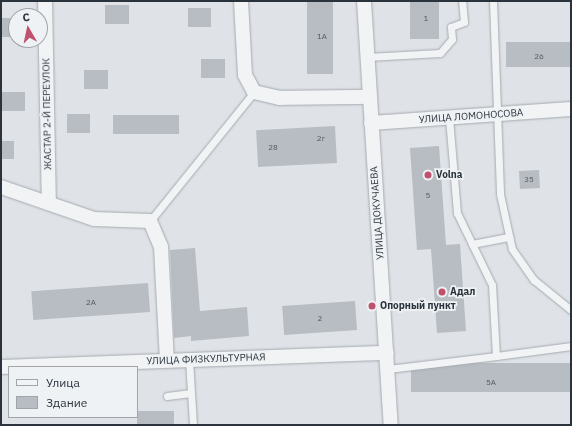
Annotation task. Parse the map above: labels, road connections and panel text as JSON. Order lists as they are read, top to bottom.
{
  "streets": {
    "street": [
      "ЖАСТАР 2-Й ПЕРЕУЛОК",
      "УЛИЦА ЛОМОНОСОВА",
      "УЛИЦА ДОКУЧАЕВА",
      "УЛИЦА ФИЗКУЛЬТУРНАЯ"
    ]
  },
  "crossings": [
    ["УЛИЦА ЛОМОНОСОВА", "УЛИЦА ДОКУЧАЕВА"],
    ["УЛИЦА ДОКУЧАЕВА", "УЛИЦА ФИЗКУЛЬТУРНАЯ"]
  ],
  "places": ["Volna", "Адал", "Опорный пункт"],
  "house_numbers": [
    "1",
    "1А",
    "26",
    "2г",
    "28",
    "35",
    "5",
    "2А",
    "2",
    "5А"
  ],
  "legend": ["Улица", "Здание"],
  "north": "top"
}
